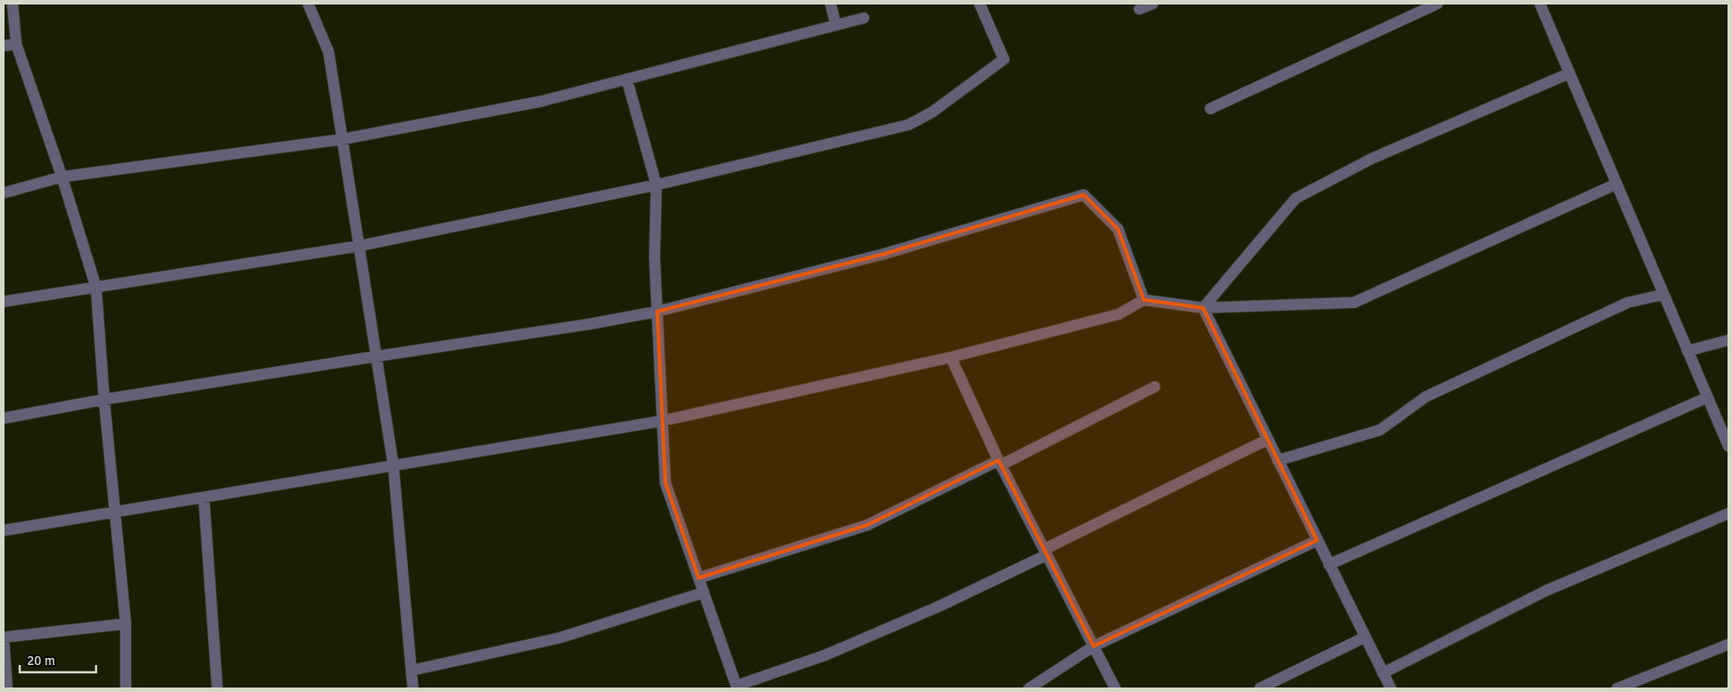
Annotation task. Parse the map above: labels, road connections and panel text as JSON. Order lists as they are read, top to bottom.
{
  "scale_bar": "20 m"
}
